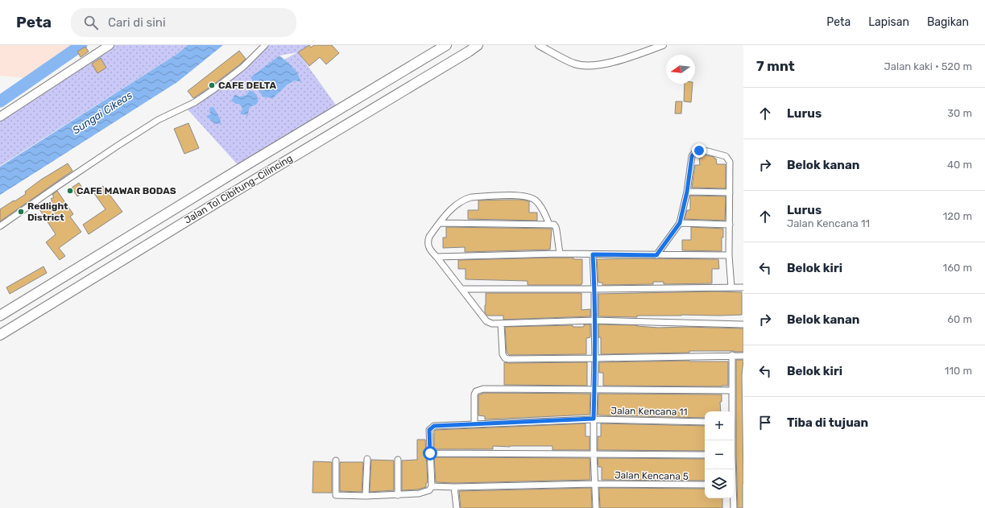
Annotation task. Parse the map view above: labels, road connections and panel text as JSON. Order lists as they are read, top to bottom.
{
  "streets": {
    "highway": ["Jalan Tol Cibitung–Cilincing"],
    "street": ["Jalan Kencana 11", "Jalan Kencana 5"]
  },
  "water": ["Sungai Cikeas"],
  "places": ["CAFE DELTA", "CAFE MAWAR BODAS", "Redlight District"],
  "north": "left",
  "page": {
    "header": "Peta",
    "search": "Cari di sini",
    "nav": ["Peta", "Lapisan", "Bagikan"],
    "heading": ["7 mnt", "Jalan kaki · 520 m"],
    "list": [
      ["Lurus", "30 m"],
      ["Belok kanan", "40 m"],
      ["Lurus", "Jalan Kencana 11", "120 m"],
      ["Belok kiri", "160 m"],
      ["Belok kanan", "60 m"],
      ["Belok kiri", "110 m"],
      "Tiba di tujuan"
    ],
    "map_buttons": ["+", "−"]
  }
}
